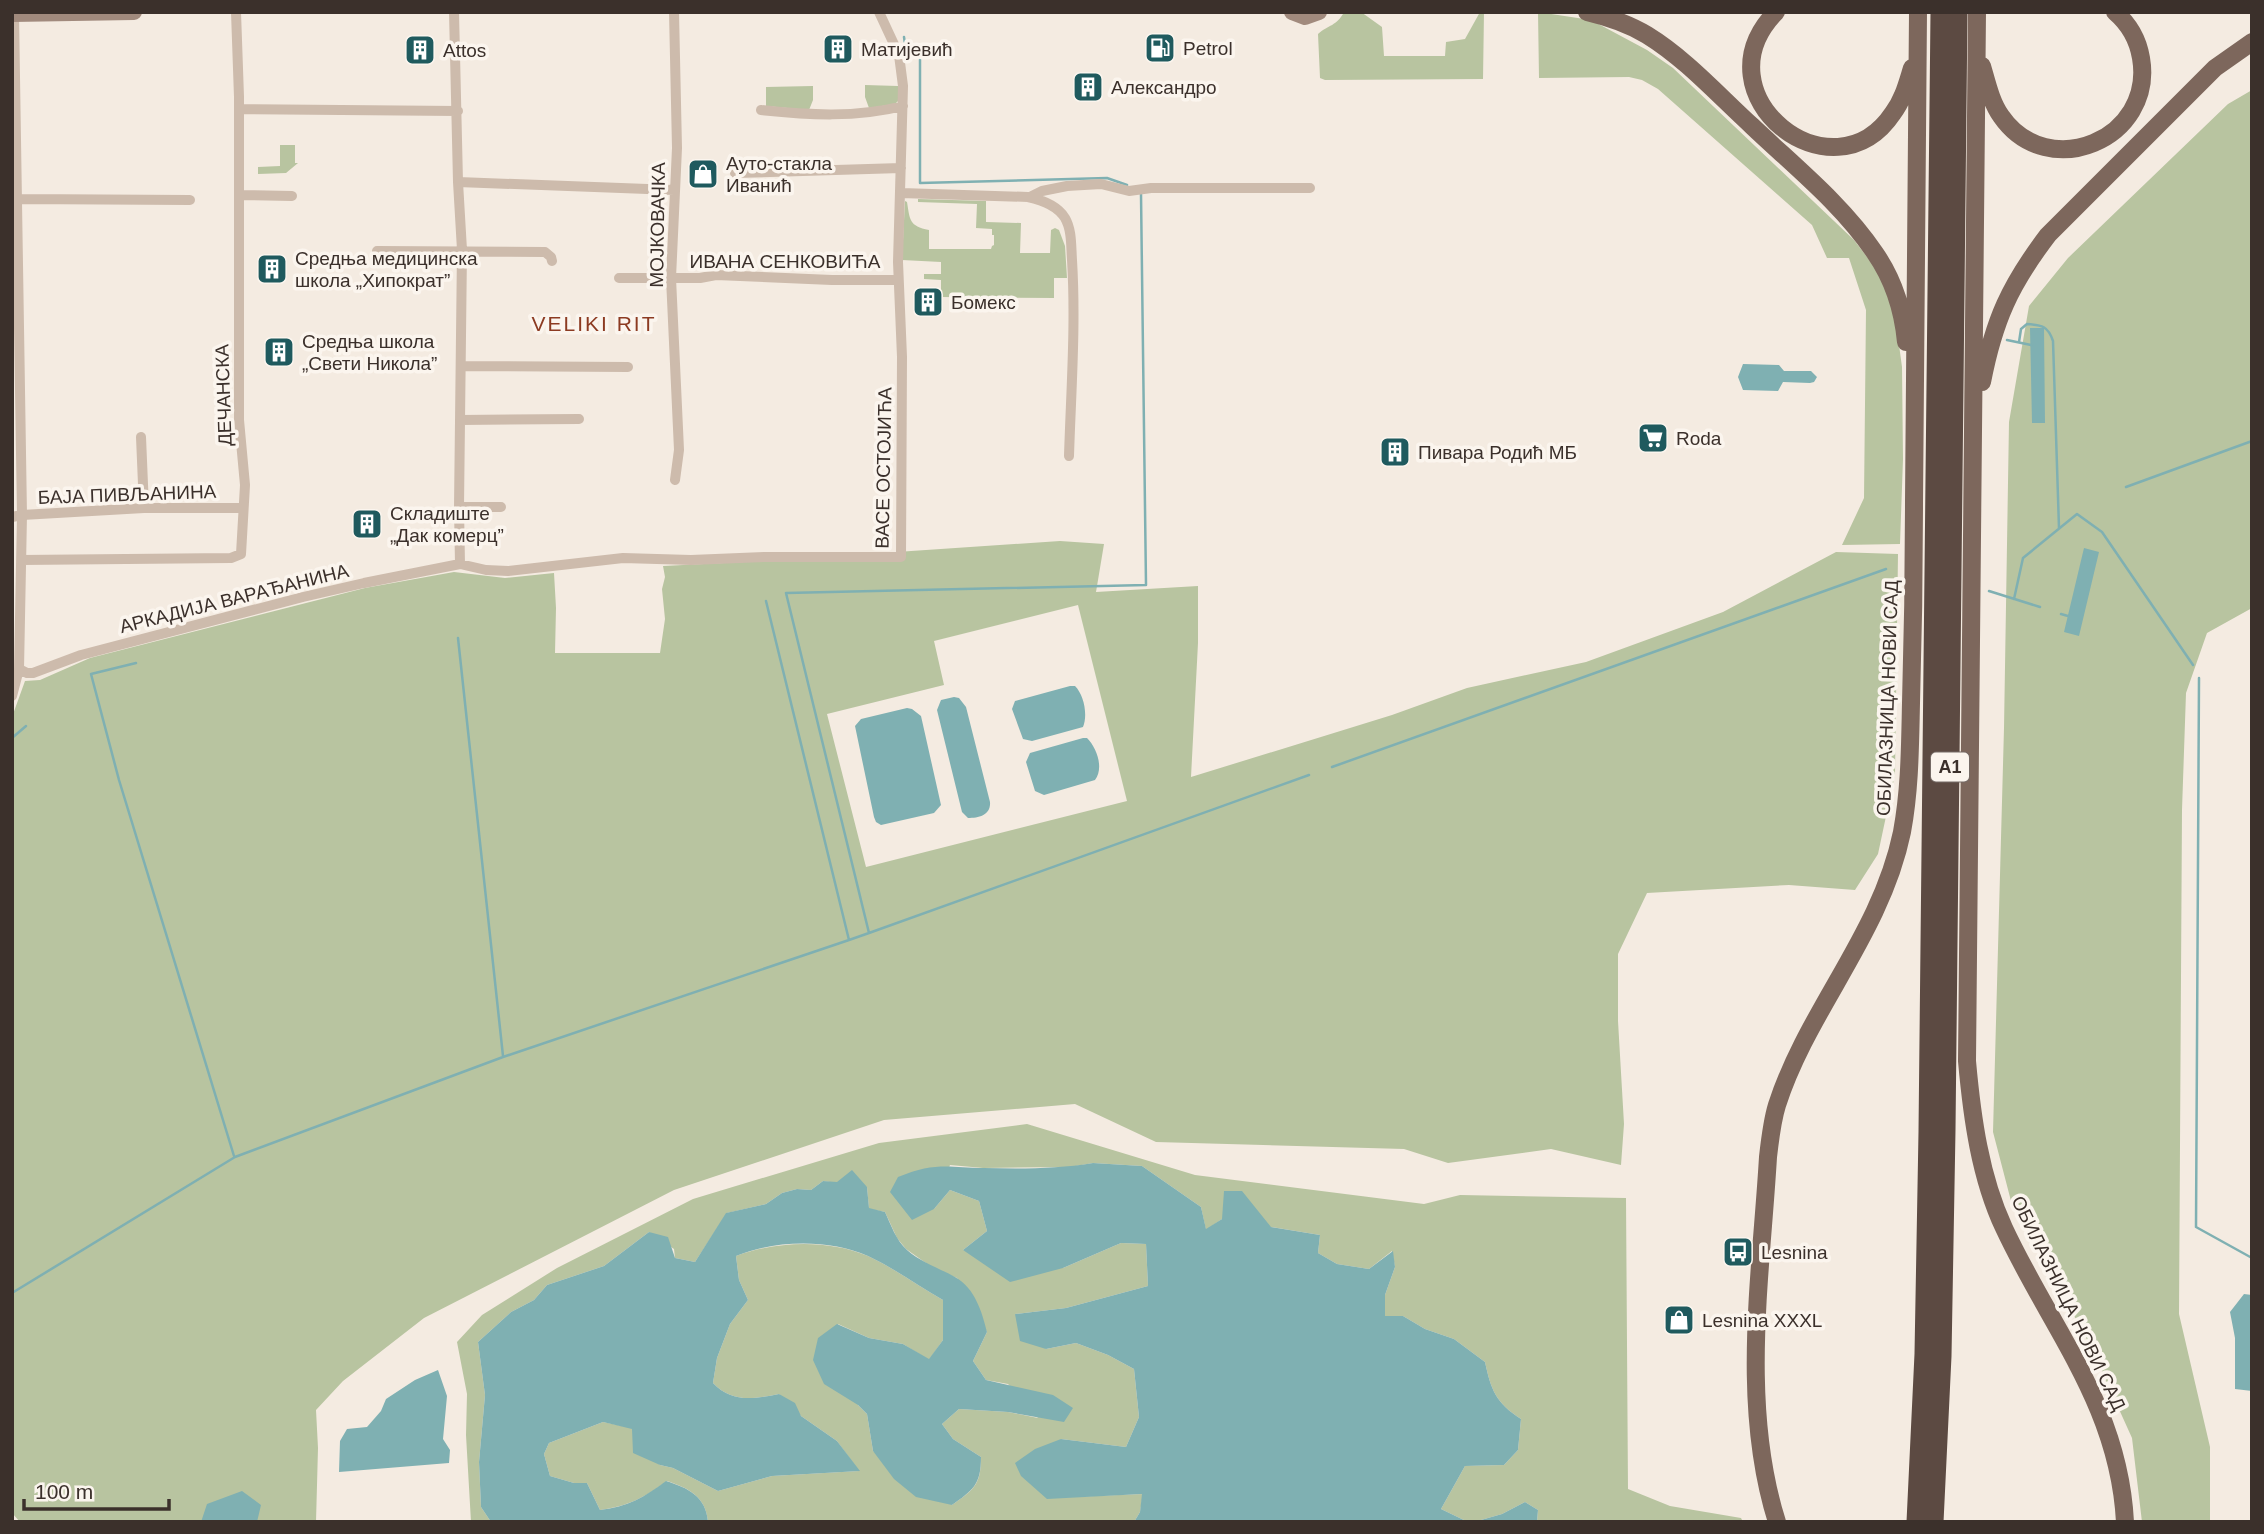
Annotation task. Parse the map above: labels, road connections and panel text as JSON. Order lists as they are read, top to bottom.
{
  "streets": {
    "highway": ["A1"],
    "main road": ["ОБИЛАЗНИЦА НОВИ САД"],
    "street": [
      "МОЈКОВАЧКА",
      "ИВАНА СЕНКОВИЋА",
      "ДЕЧАНСКА",
      "ВАСЕ ОСТОЈИЋА",
      "БАЈА ПИВЉАНИНА",
      "АРКАДИЈА ВАРАЂАНИНА"
    ]
  },
  "crossings": [
    ["МОЈКОВАЧКА", "ИВАНА СЕНКОВИЋА"],
    ["ИВАНА СЕНКОВИЋА", "ВАСЕ ОСТОЈИЋА"],
    ["ДЕЧАНСКА", "БАЈА ПИВЉАНИНА"],
    ["ВАСЕ ОСТОЈИЋА", "АРКАДИЈА ВАРАЂАНИНА"]
  ],
  "districts": ["VELIKI RIT"],
  "places": {
    "fuel station": ["Petrol"],
    "building": [
      "Матијевић",
      "Attos",
      "Александро",
      "Средња медицинска школа „Хипократ”",
      "Бомекс",
      "Средња школа „Свети Никола”",
      "Пивара Родић МБ",
      "Складиште „Дак комерц”"
    ],
    "shop": ["Ауто-стакла Иванић", "Lesnina XXXL"],
    "supermarket": ["Roda"],
    "bus stop": ["Lesnina"]
  },
  "scale_bar": "100 m"
}
